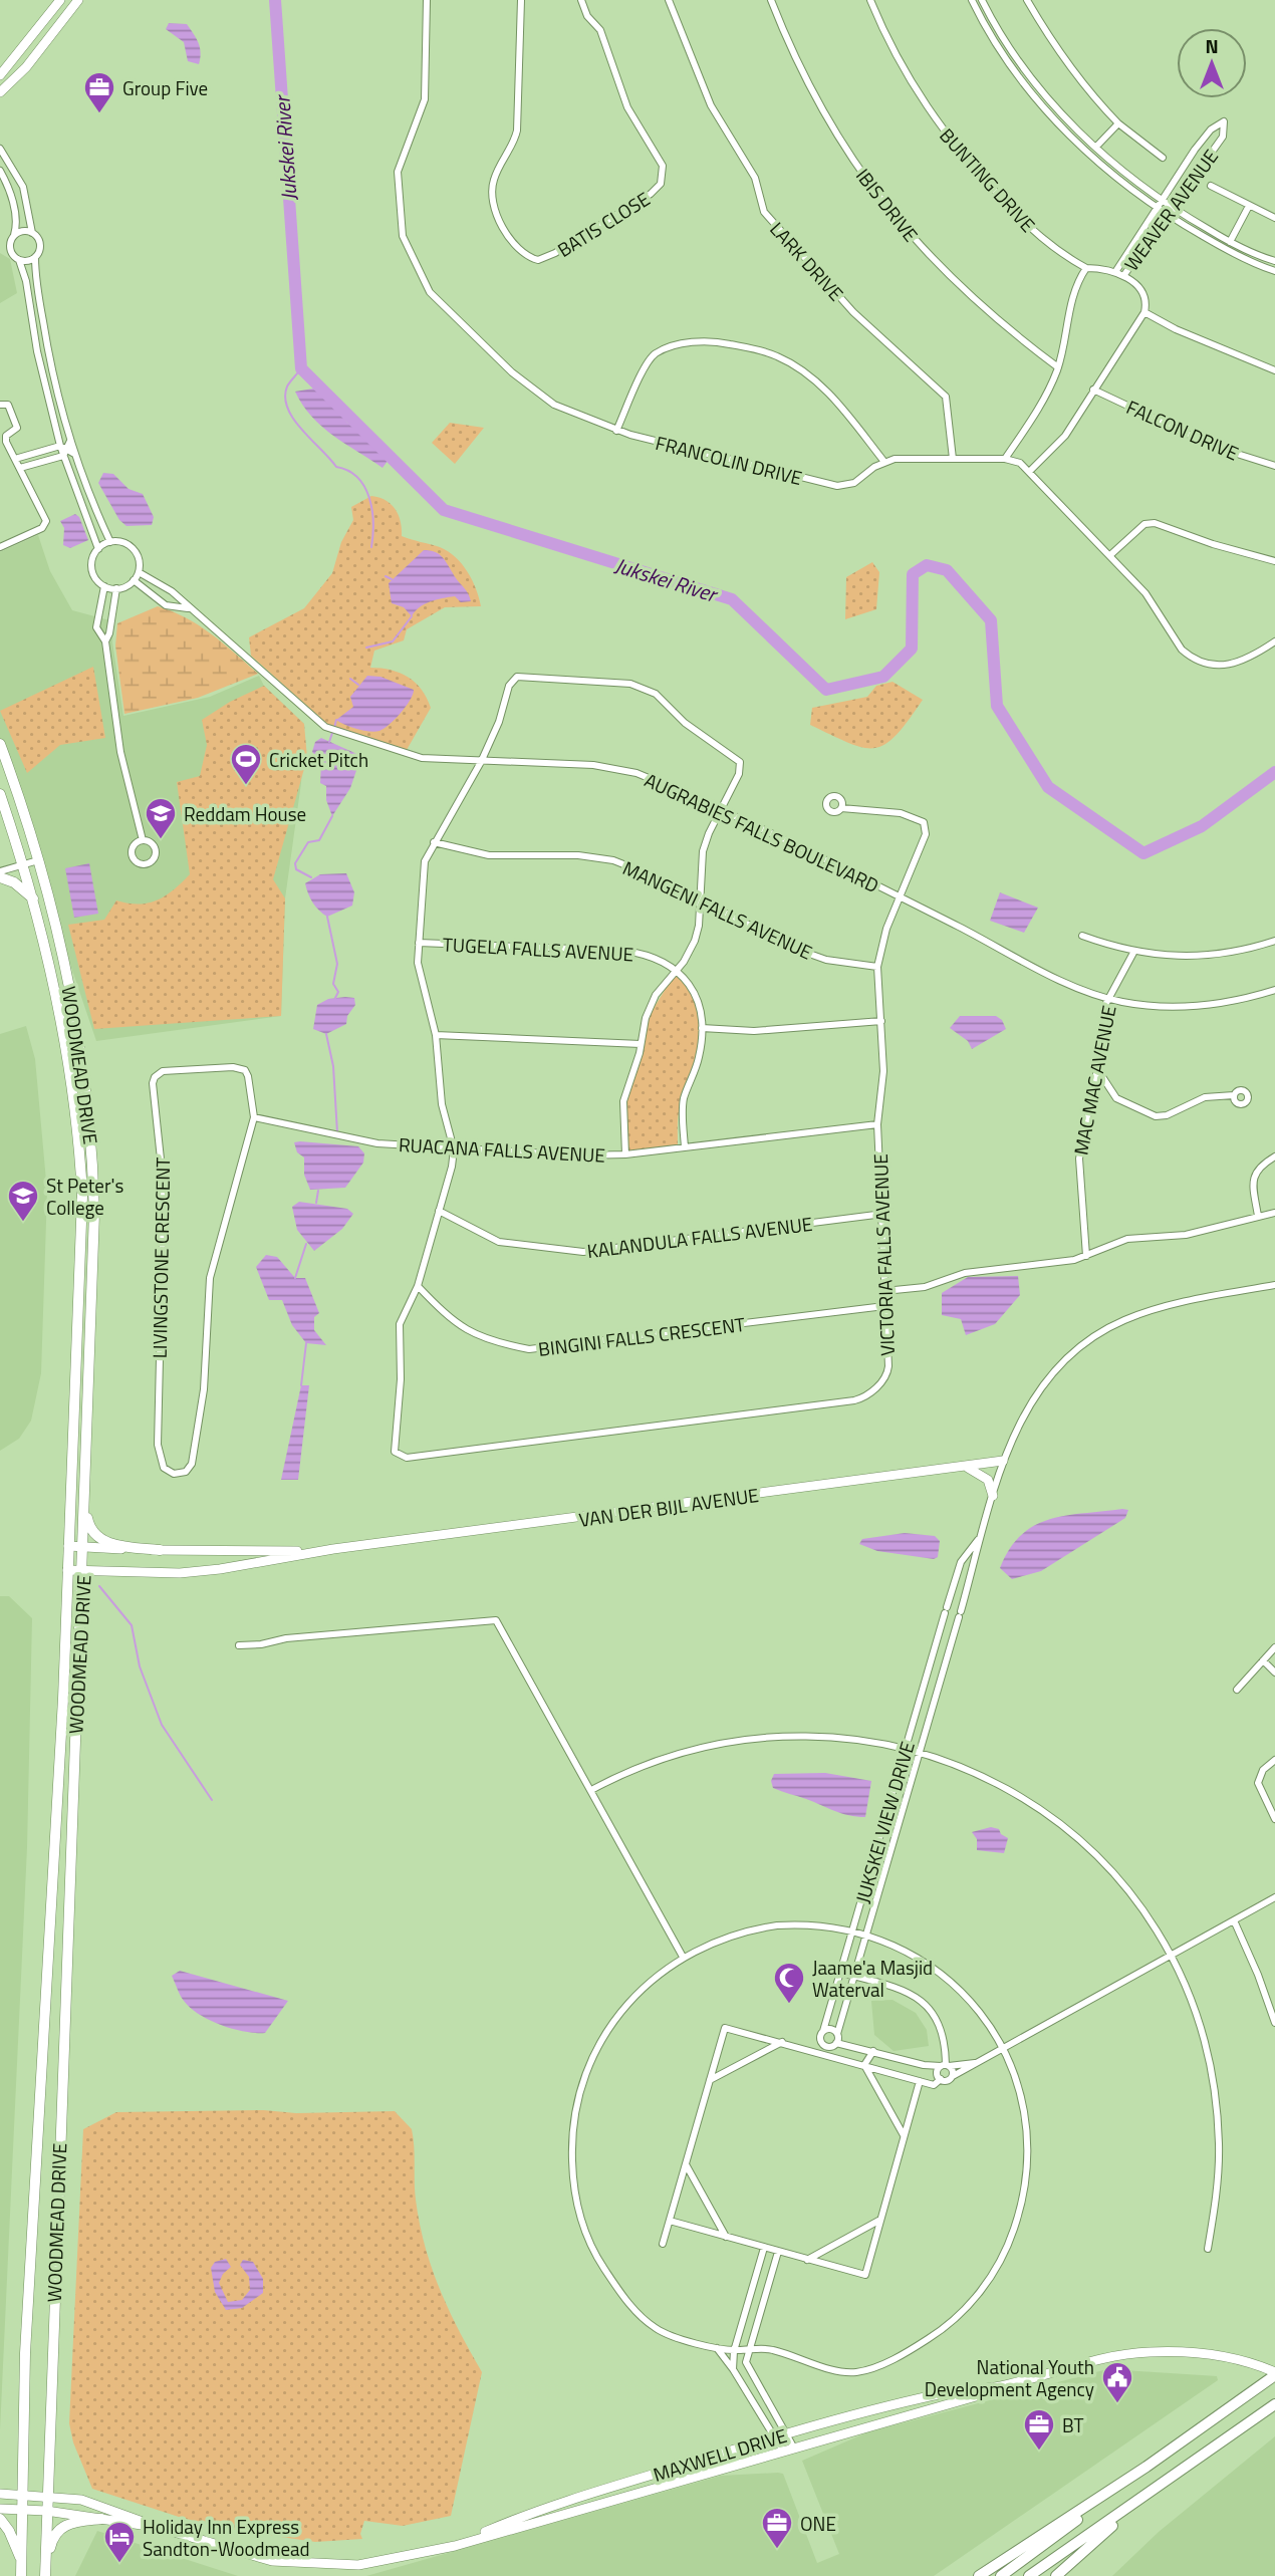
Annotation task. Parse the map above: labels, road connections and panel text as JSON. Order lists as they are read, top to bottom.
{
  "streets": {
    "main road": ["WOODMEAD DRIVE", "VAN DER BIJL AVENUE", "MAXWELL DRIVE"],
    "street": [
      "BUNTING DRIVE",
      "IBIS DRIVE",
      "WEAVER AVENUE",
      "BATIS CLOSE",
      "LARK DRIVE",
      "FALCON DRIVE",
      "FRANCOLIN DRIVE",
      "AUGRABIES FALLS BOULEVARD",
      "MANGENI FALLS AVENUE",
      "TUGELA FALLS AVENUE",
      "MAC MAC AVENUE",
      "RUACANA FALLS AVENUE",
      "KALANDULA FALLS AVENUE",
      "VICTORIA FALLS AVENUE",
      "LIVINGSTONE CRESCENT",
      "BINGINI FALLS CRESCENT",
      "JUKSKEI VIEW DRIVE"
    ]
  },
  "crossings": [
    ["BUNTING DRIVE", "WEAVER AVENUE"],
    ["LARK DRIVE", "FRANCOLIN DRIVE"],
    ["AUGRABIES FALLS BOULEVARD", "MAC MAC AVENUE"],
    ["AUGRABIES FALLS BOULEVARD", "VICTORIA FALLS AVENUE"],
    ["MANGENI FALLS AVENUE", "VICTORIA FALLS AVENUE"],
    ["WOODMEAD DRIVE", "VAN DER BIJL AVENUE"],
    ["WOODMEAD DRIVE", "MAXWELL DRIVE"],
    ["RUACANA FALLS AVENUE", "VICTORIA FALLS AVENUE"],
    ["RUACANA FALLS AVENUE", "LIVINGSTONE CRESCENT"],
    ["KALANDULA FALLS AVENUE", "VICTORIA FALLS AVENUE"],
    ["VICTORIA FALLS AVENUE", "BINGINI FALLS CRESCENT"],
    ["VAN DER BIJL AVENUE", "JUKSKEI VIEW DRIVE"]
  ],
  "water": ["Jukskei River"],
  "places": {
    "office": ["Group Five", "BT", "ONE"],
    "sports": ["Cricket Pitch"],
    "school or university": ["Reddam House", "St Peter's College"],
    "mosque": ["Jaame'a Masjid Waterval"],
    "public building": ["National Youth Development Agency"],
    "hotel": ["Holiday Inn Express Sandton-Woodmead"]
  },
  "north": "top"
}
